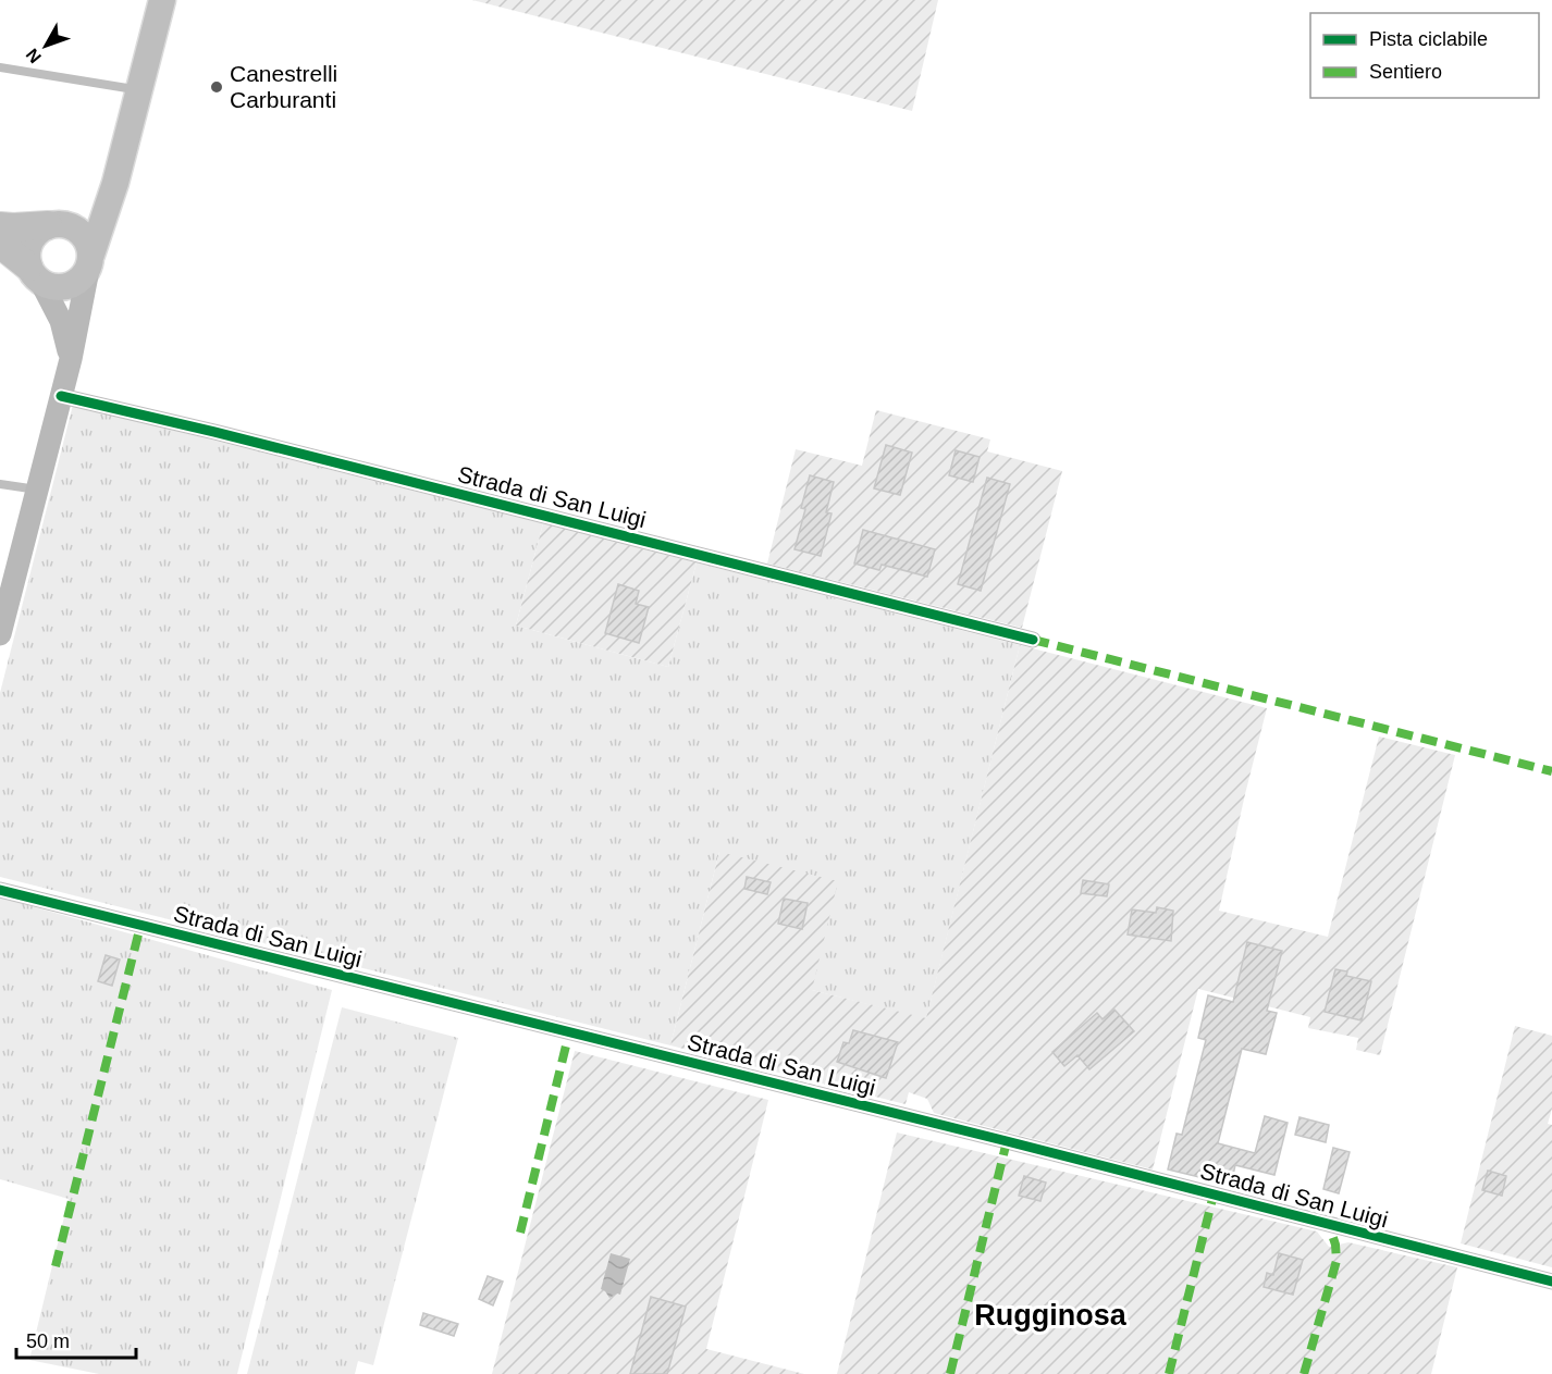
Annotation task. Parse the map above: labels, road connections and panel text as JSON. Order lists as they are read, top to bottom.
{
  "streets": {
    "street": ["Strada di San Luigi"]
  },
  "districts": ["Rugginosa"],
  "places": ["Canestrelli Carburanti"],
  "legend": ["Pista ciclabile", "Sentiero"],
  "scale_bar": "50 m",
  "north": "bottom left"
}
